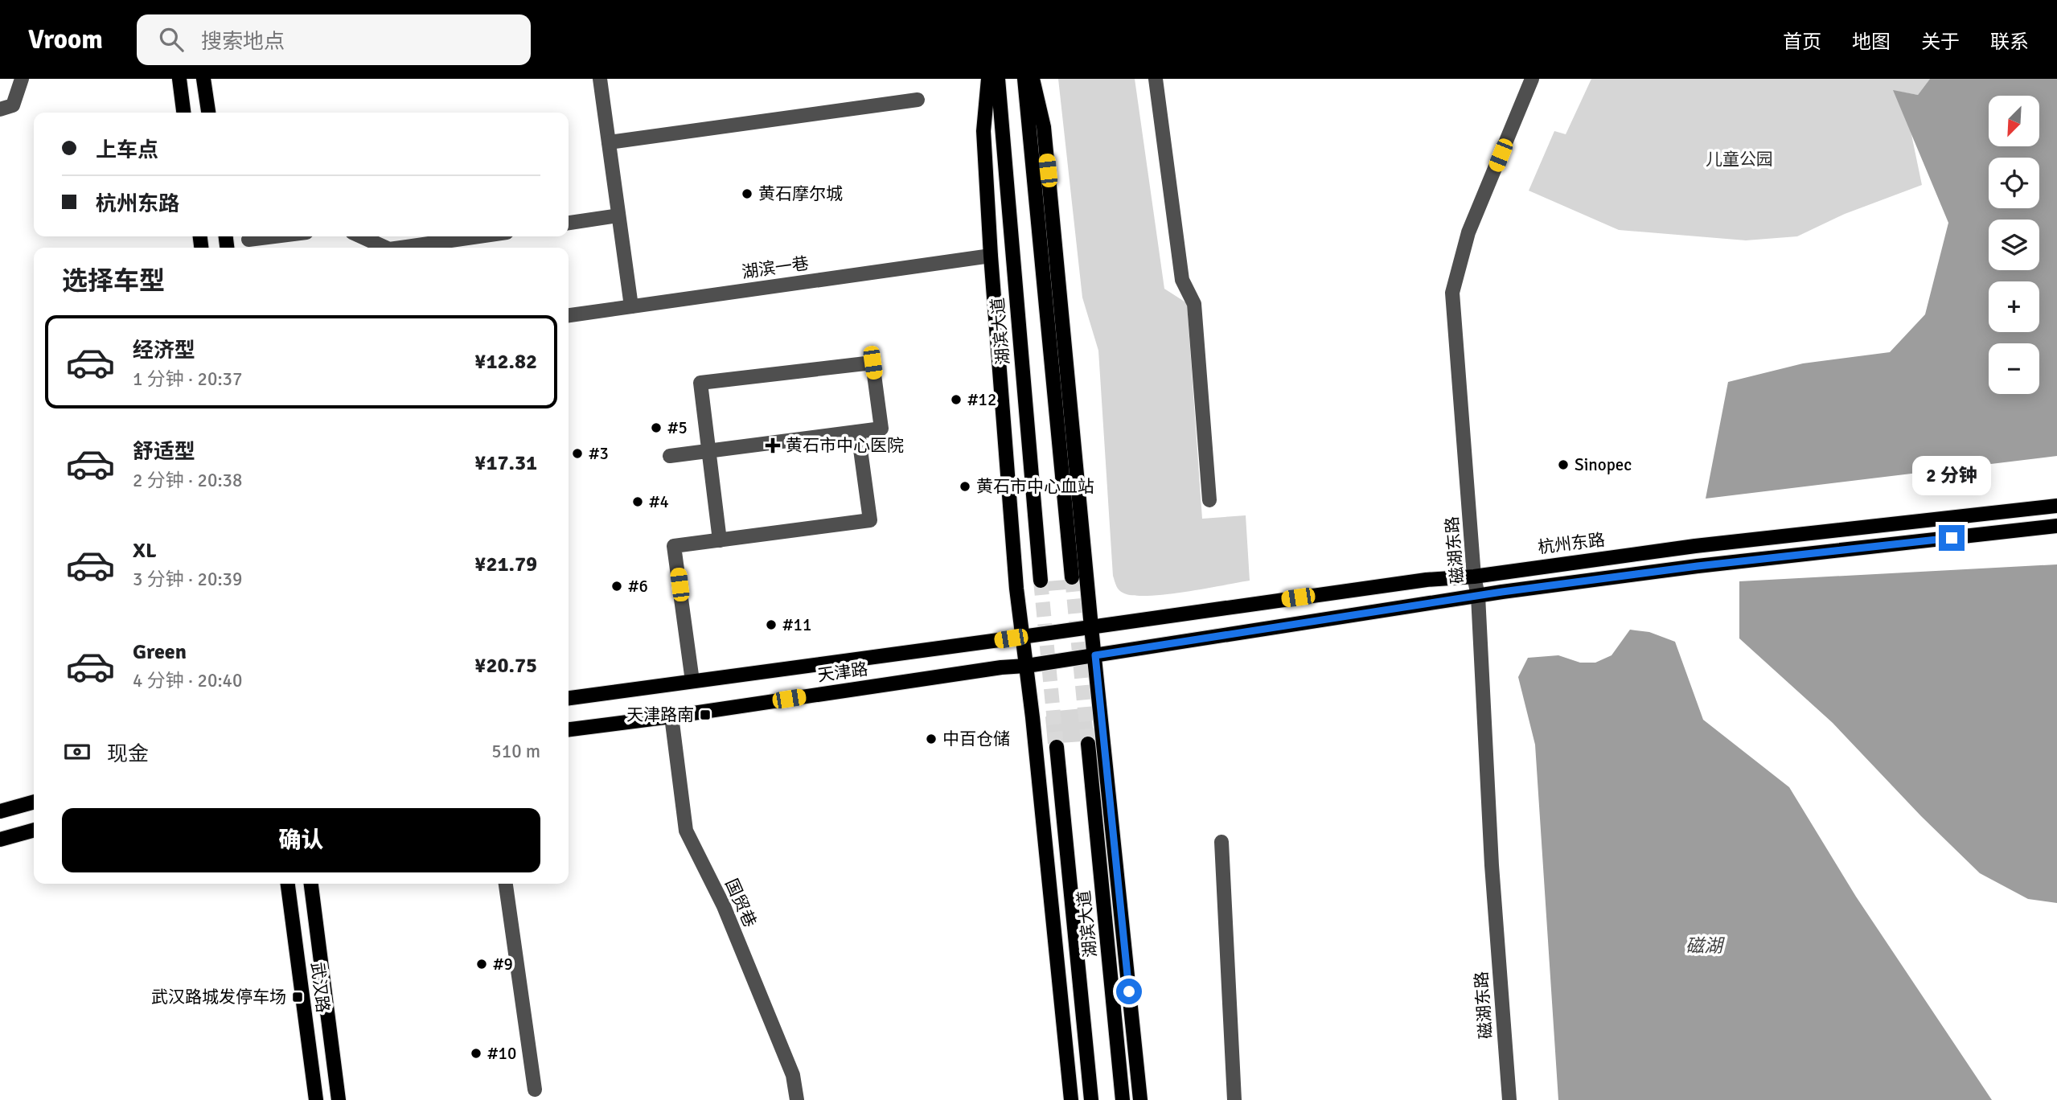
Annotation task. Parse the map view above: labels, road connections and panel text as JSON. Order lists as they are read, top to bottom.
{
  "streets": {
    "main road": [
      "湖滨大道",
      "杭州东路",
      "天津路",
      "武汉路"
    ],
    "street": ["湖滨一巷", "磁湖东路", "国贸巷"]
  },
  "crossings": [
    ["杭州东路", "磁湖东路"],
    ["杭州东路", "天津路"],
    ["天津路", "国贸巷"]
  ],
  "water": ["磁湖"],
  "parks": ["儿童公园"],
  "places": {
    "other": [
      "黄石摩尔城",
      "#12",
      "#5",
      "#3",
      "Sinopec",
      "黄石市中心血站",
      "#4",
      "#6",
      "#11",
      "中百仓储",
      "#9",
      "#10"
    ],
    "health": ["黄石市中心医院"],
    "transit": ["天津路南", "武汉路城发停车场"]
  },
  "north": "bottom left",
  "page": {
    "header": "Vroom",
    "search": "搜索地点",
    "nav": [
      "首页",
      "地图",
      "关于",
      "联系"
    ],
    "map_buttons": ["+", "−"],
    "banner": ["上车点", "杭州东路"],
    "heading": "选择车型",
    "list": [
      {
        "name": "经济型",
        "note": "1 分钟 · 20:37",
        "value": "¥12.82"
      },
      {
        "name": "舒适型",
        "note": "2 分钟 · 20:38",
        "value": "¥17.31"
      },
      {
        "name": "XL",
        "note": "3 分钟 · 20:39",
        "value": "¥21.79"
      },
      {
        "name": "Green",
        "note": "4 分钟 · 20:40",
        "value": "¥20.75"
      }
    ],
    "bubble": "2 分钟",
    "pay": ["现金", "510 m"],
    "buttons": "确认"
  }
}
